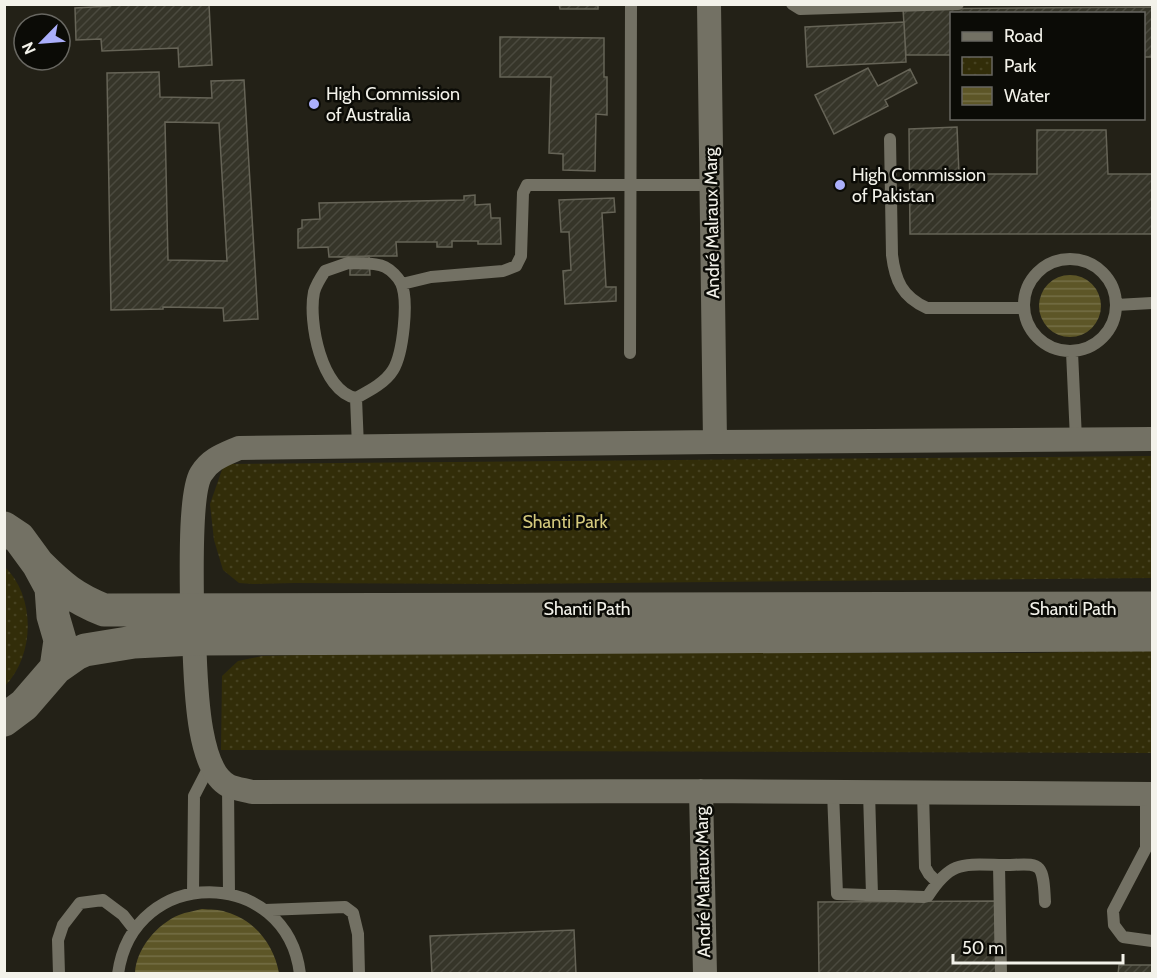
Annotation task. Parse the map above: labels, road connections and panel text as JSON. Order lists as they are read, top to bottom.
{
  "streets": {
    "main road": ["Shanti Path"],
    "street": ["André Malraux Marg"]
  },
  "parks": ["Shanti Park"],
  "places": ["High Commission of Australia", "High Commission of Pakistan"],
  "legend": ["Road", "Park", "Water"],
  "scale_bar": "50 m",
  "north": "bottom left"
}
